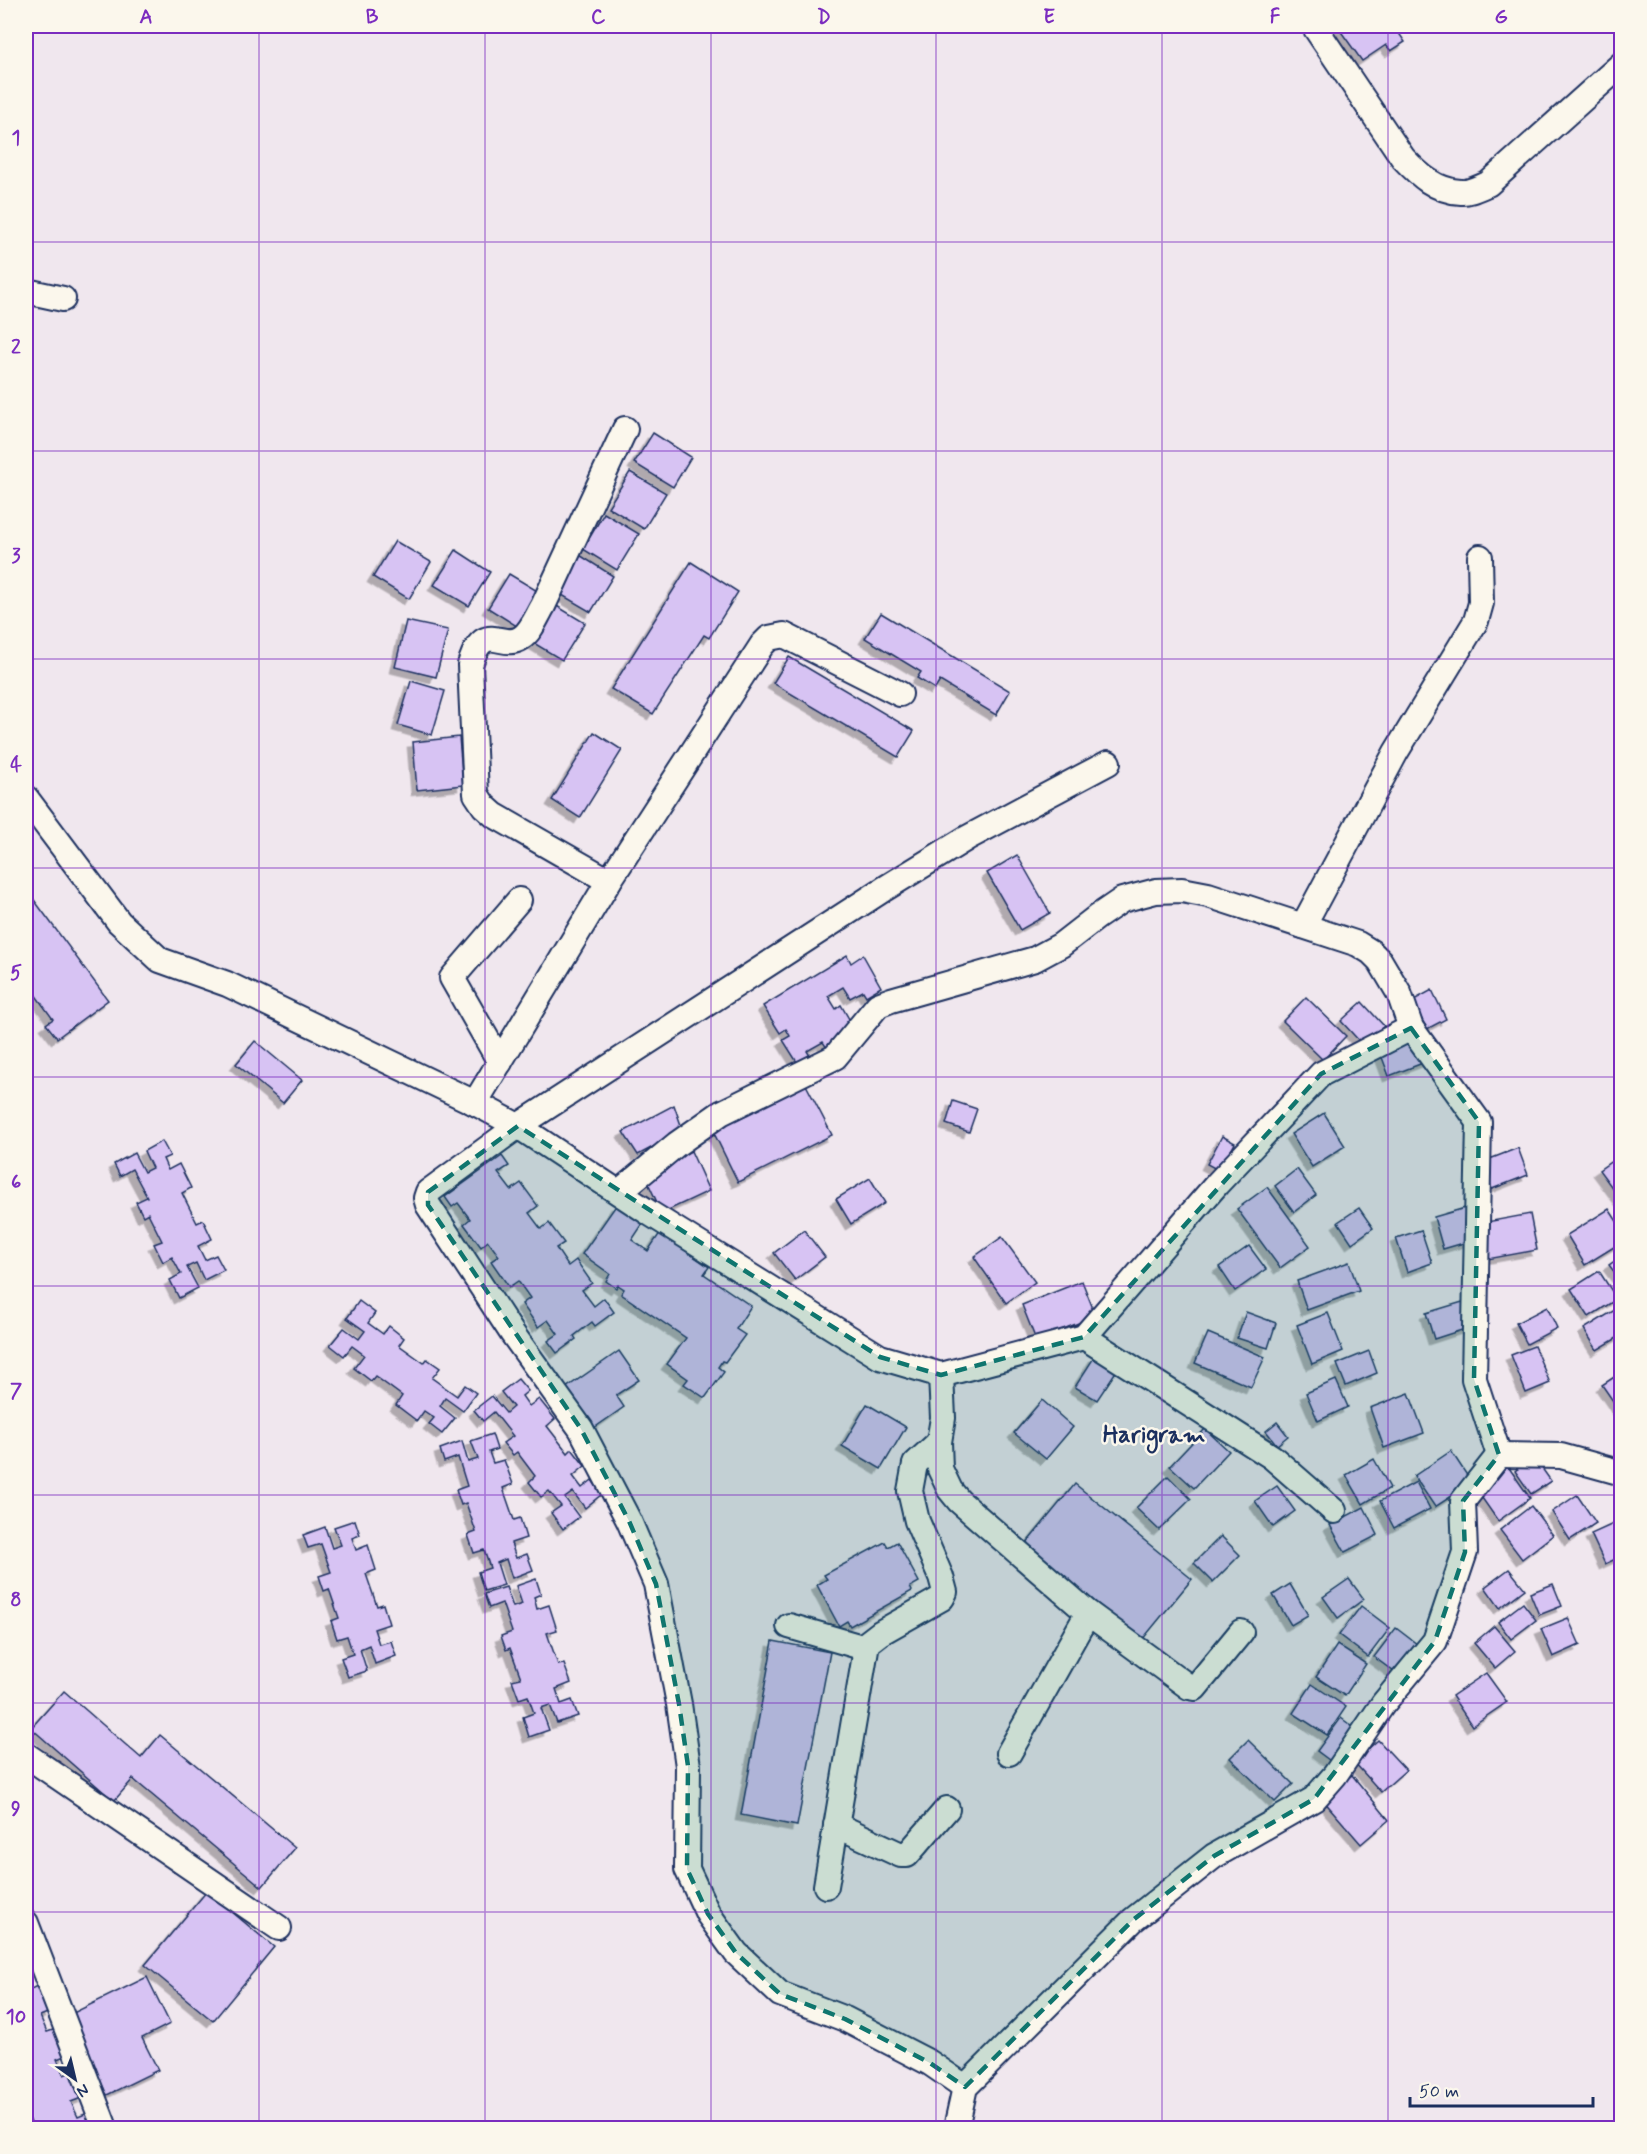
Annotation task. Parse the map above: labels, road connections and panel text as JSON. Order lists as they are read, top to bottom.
{
  "districts": ["Harigram"],
  "scale_bar": "50 m",
  "north": "bottom right",
  "grid": {
    "columns": [
      "A",
      "B",
      "C",
      "D",
      "E",
      "F",
      "G"
    ],
    "rows": [
      "1",
      "2",
      "3",
      "4",
      "5",
      "6",
      "7",
      "8",
      "9",
      "10"
    ]
  }
}
